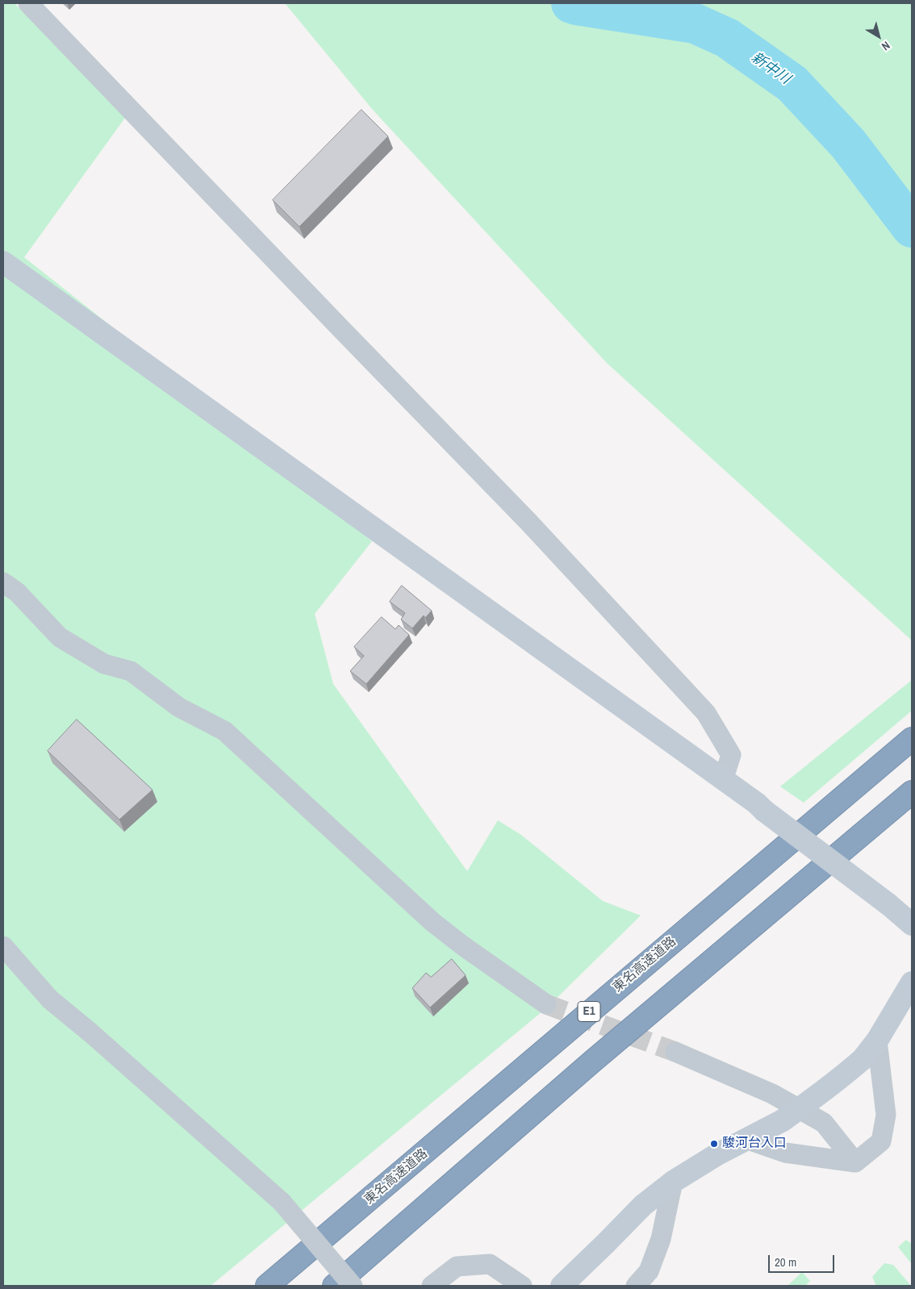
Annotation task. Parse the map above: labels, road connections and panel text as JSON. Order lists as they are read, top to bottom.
{
  "streets": {
    "highway": ["東名高速道路", "E1"]
  },
  "water": ["新中川"],
  "places": ["駿河台入口"],
  "scale_bar": "20 m",
  "north": "bottom right"
}
